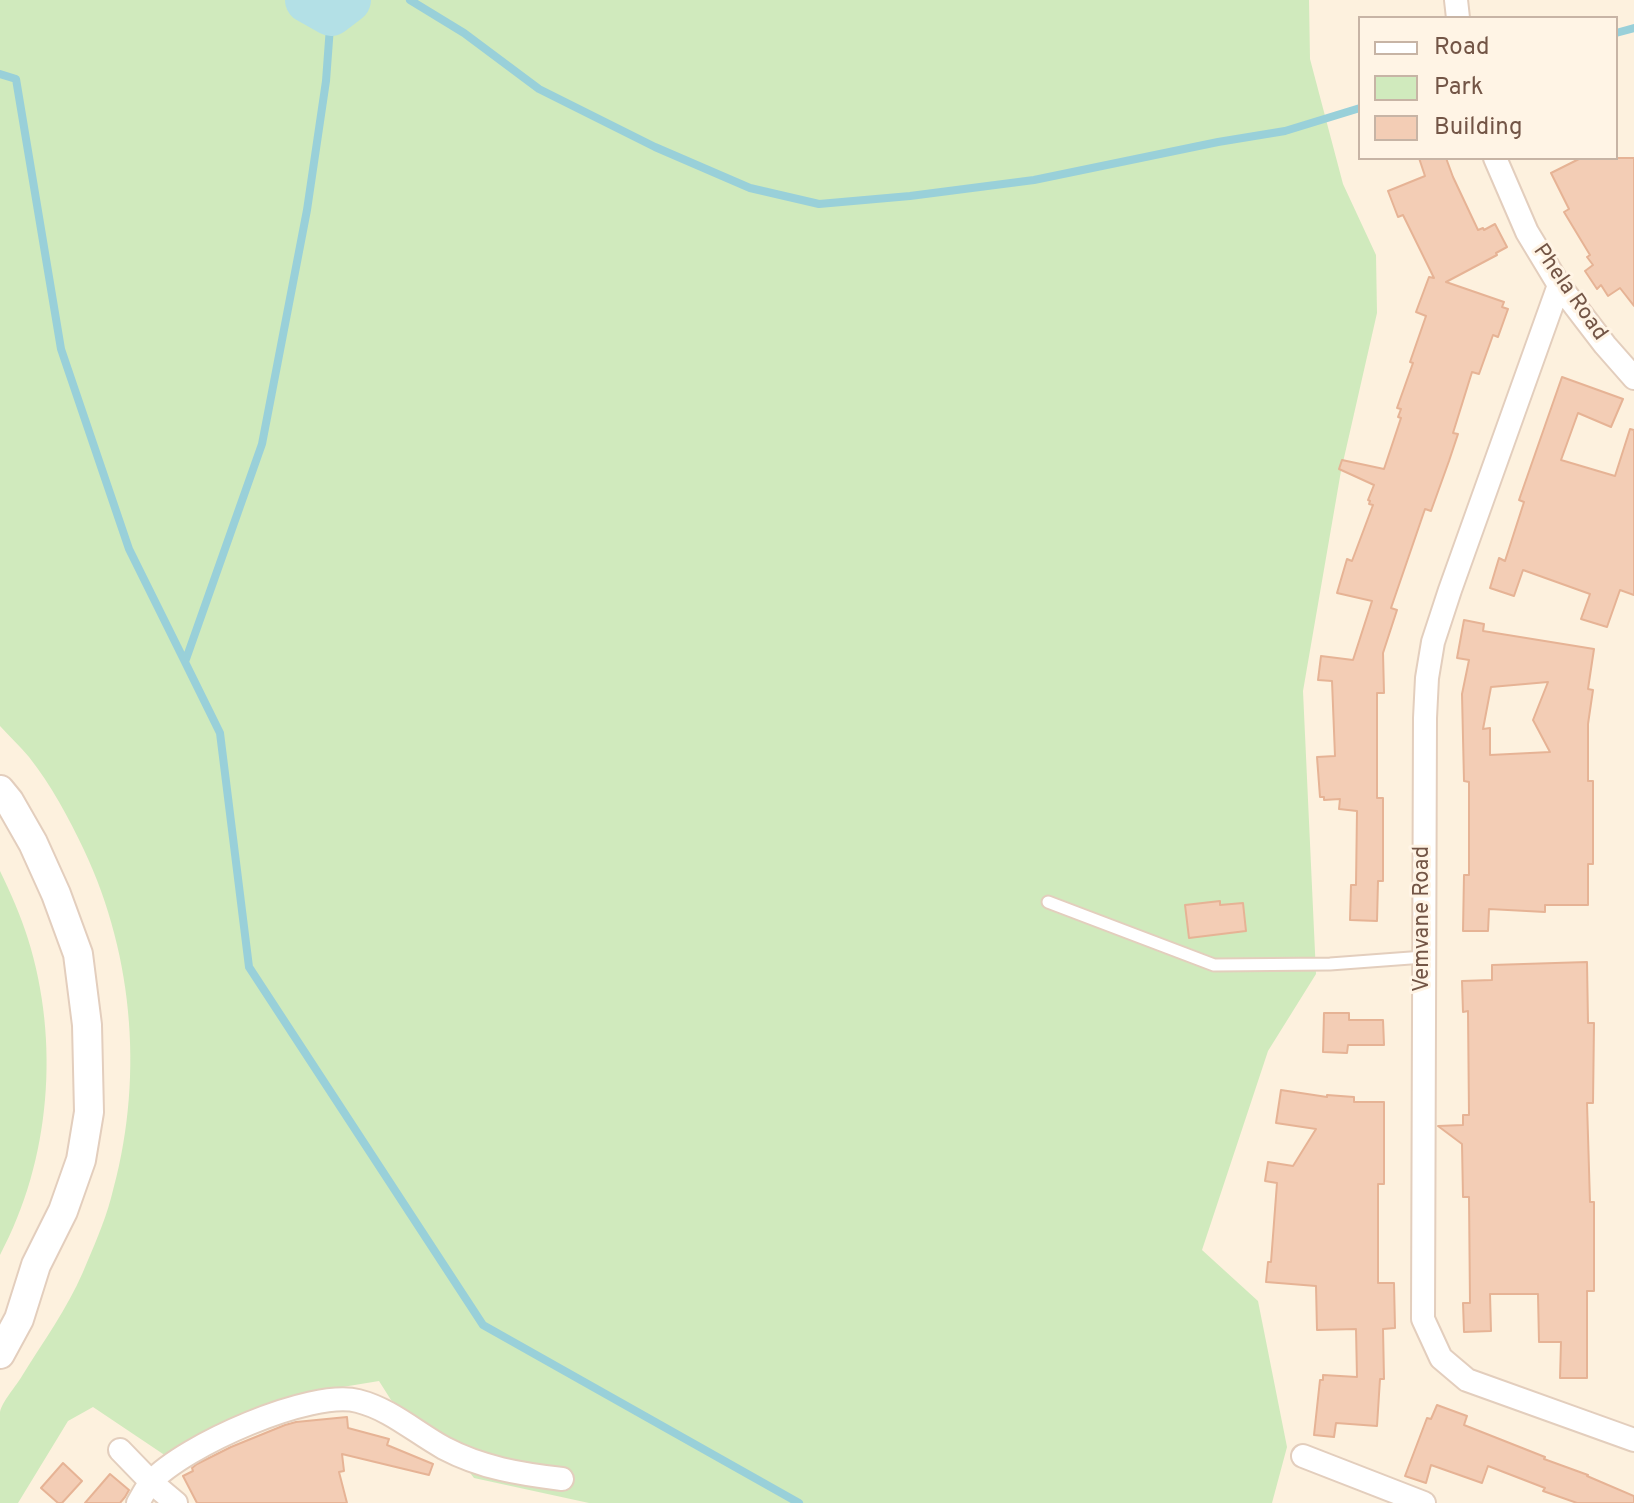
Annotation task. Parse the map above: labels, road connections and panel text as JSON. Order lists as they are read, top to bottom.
{
  "streets": {
    "street": ["Phela Road", "Vemvane Road"]
  },
  "crossings": [
    ["Phela Road", "Vemvane Road"]
  ],
  "legend": ["Road", "Park", "Building"]
}
